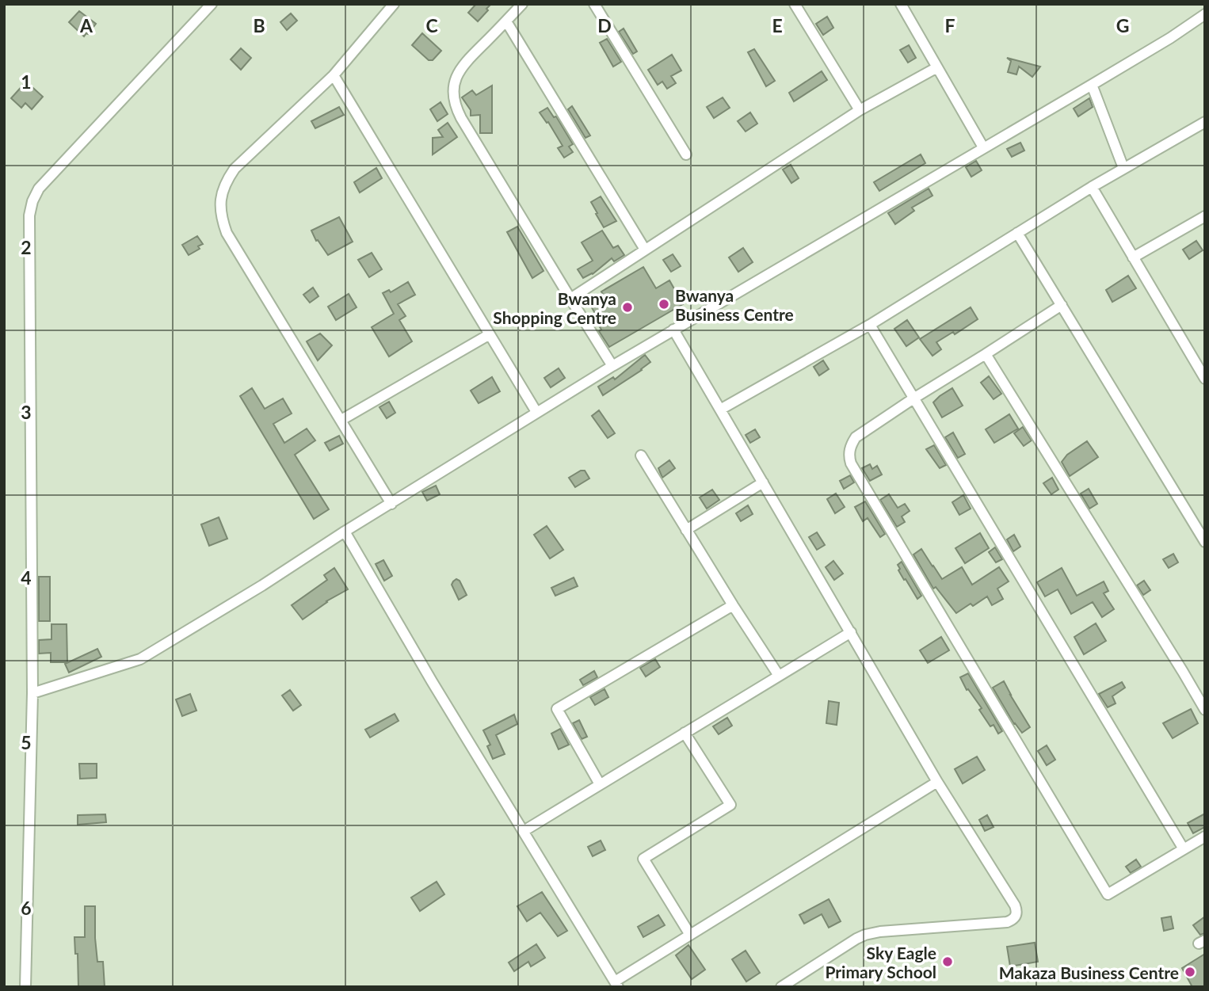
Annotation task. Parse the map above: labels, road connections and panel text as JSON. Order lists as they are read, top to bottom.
{
  "places": [
    "Bwanya Business Centre",
    "Bwanya Shopping Centre",
    "Sky Eagle Primary School",
    "Makaza Business Centre"
  ],
  "grid": {
    "columns": [
      "A",
      "B",
      "C",
      "D",
      "E",
      "F",
      "G"
    ],
    "rows": [
      "1",
      "2",
      "3",
      "4",
      "5",
      "6"
    ]
  }
}
